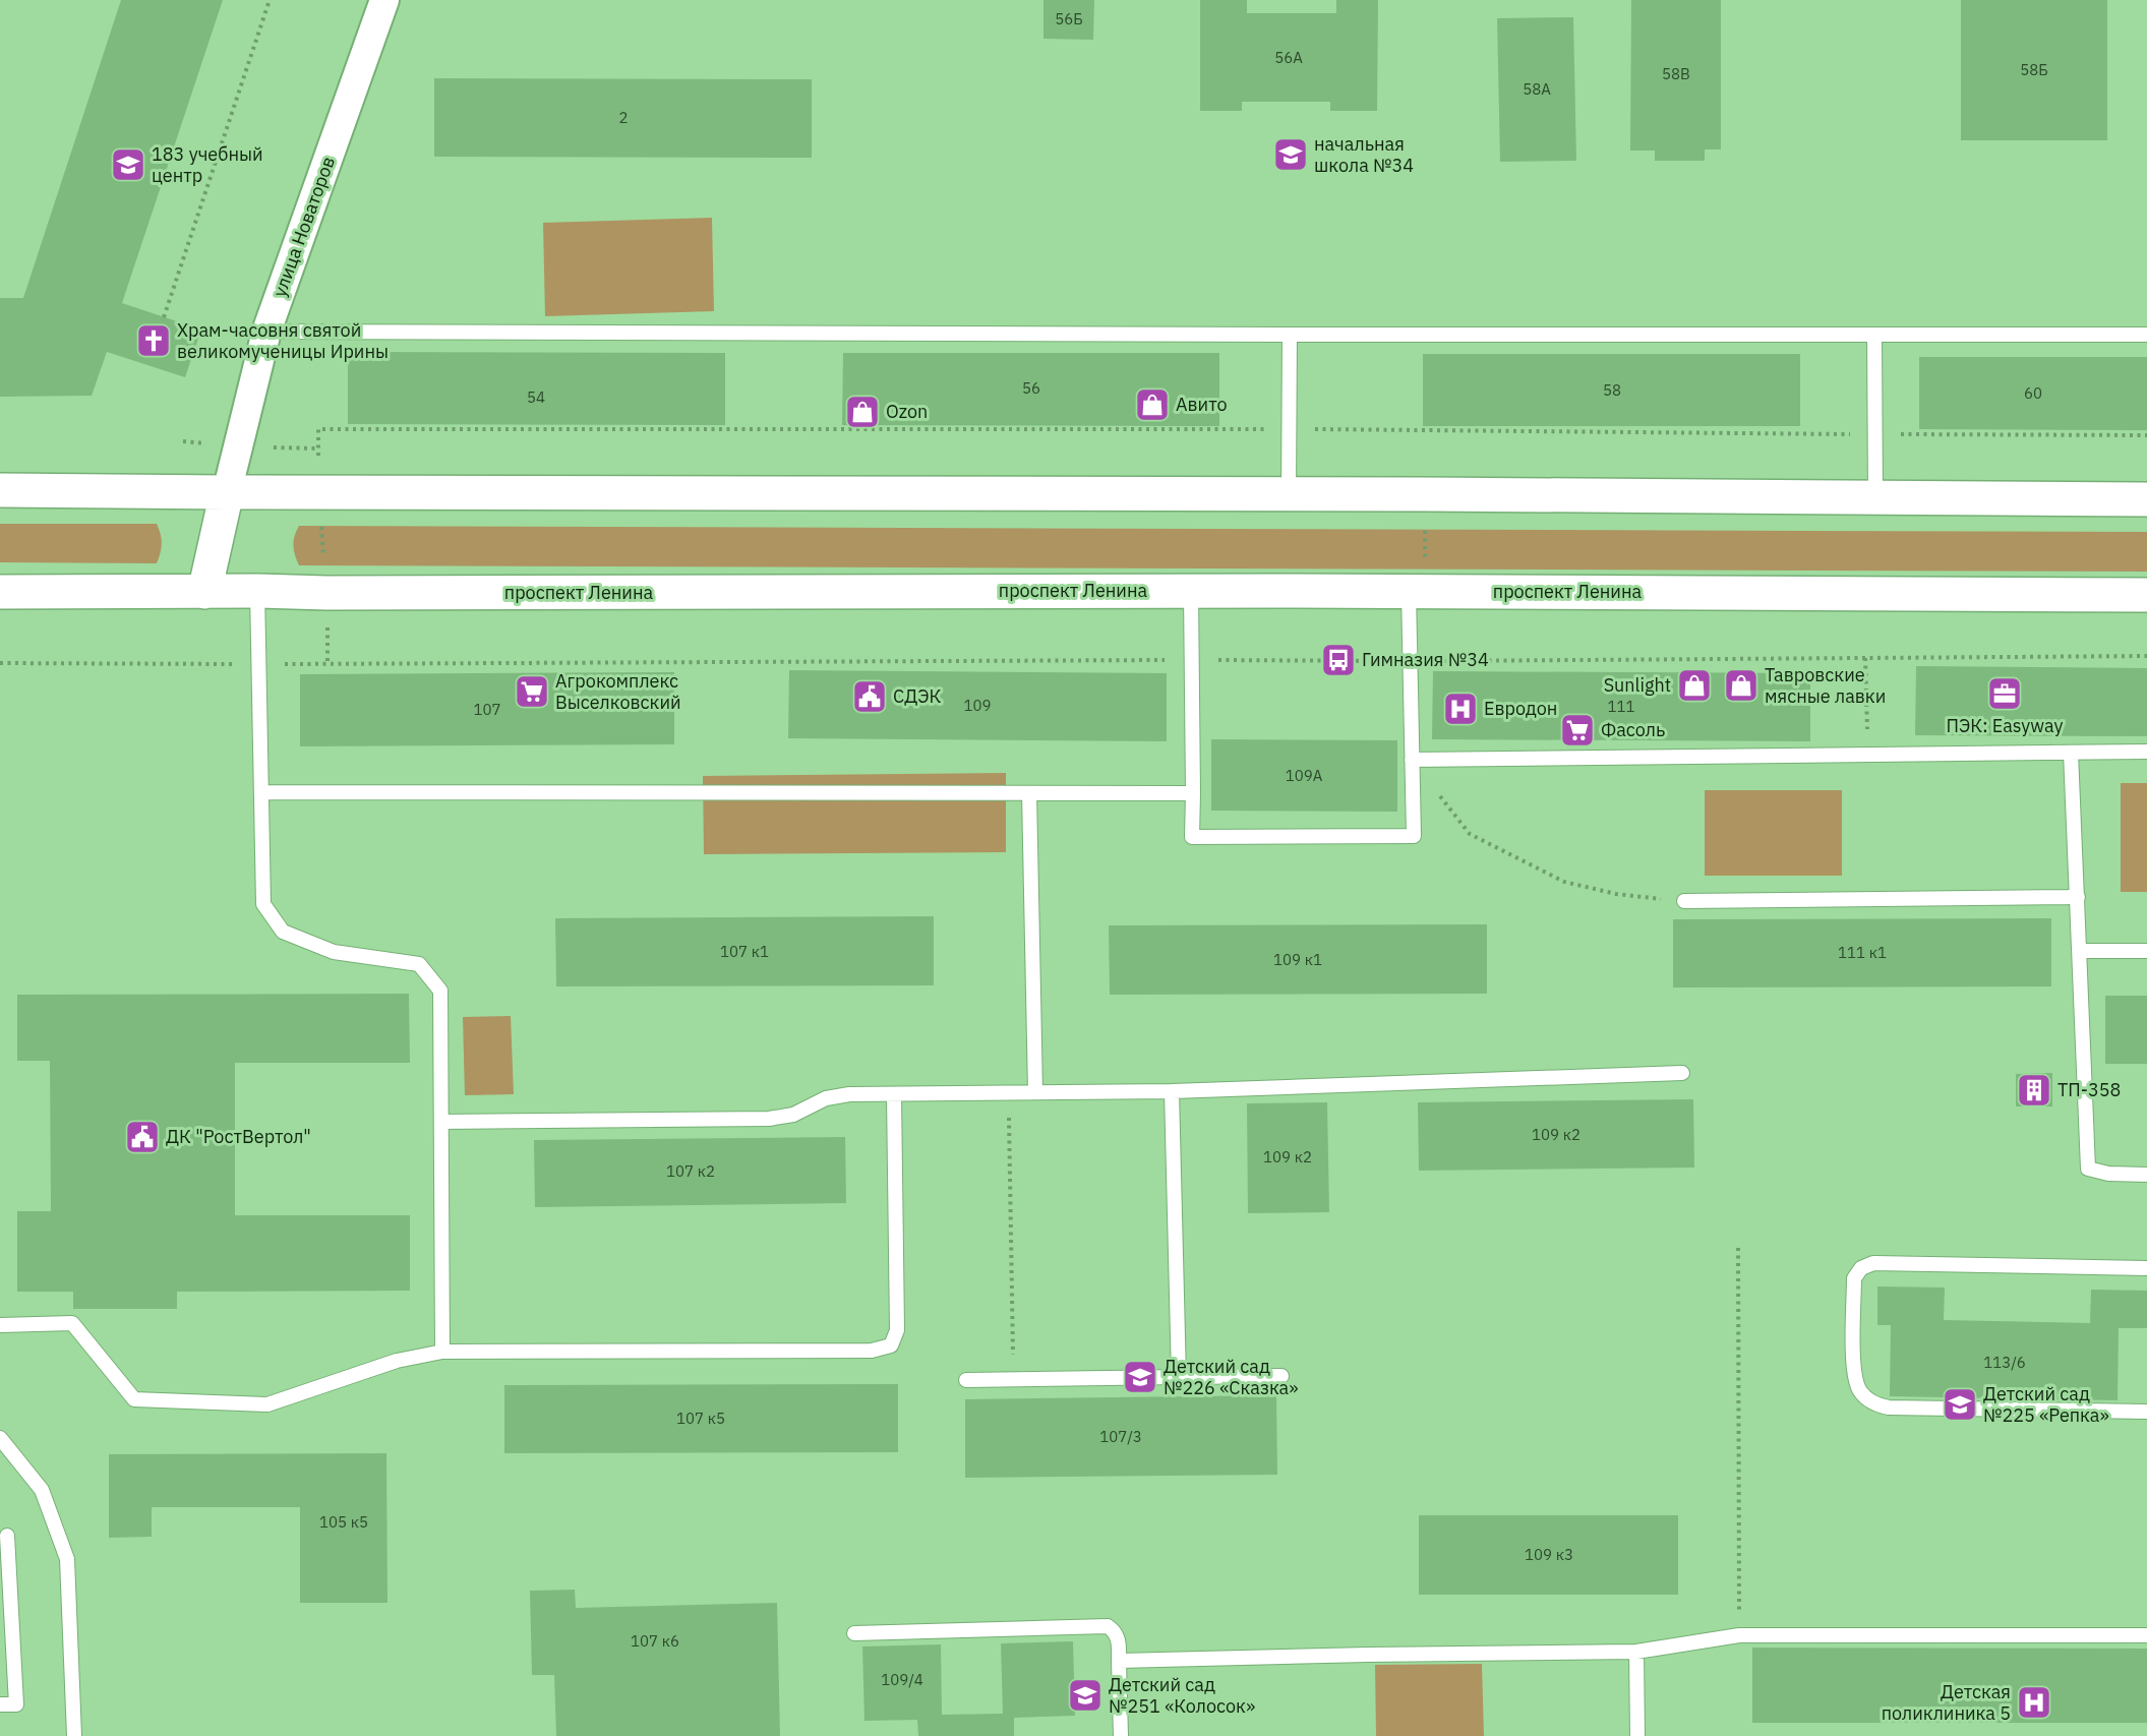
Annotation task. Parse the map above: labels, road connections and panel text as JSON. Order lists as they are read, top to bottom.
{
  "streets": {
    "main road": ["проспект Ленина"],
    "street": ["улица Новаторов"]
  },
  "places": {
    "school or university": [
      "начальная школа №34",
      "183 учебный центр",
      "Детский сад №226 «Сказка»",
      "Детский сад №225 «Репка»",
      "Детский сад №251 «Колосок»"
    ],
    "church": ["Храм-часовня святой великомученицы Ирины"],
    "shop": [
      "Авито",
      "Ozon",
      "Sunlight",
      "Тавровские мясные лавки"
    ],
    "bus stop": ["Гимназия №34"],
    "supermarket": ["Агрокомплекс Выселковский", "Фасоль"],
    "office": ["ПЭК: Easyway"],
    "public building": ["СДЭК", "ДК \"РостВертол\""],
    "hospital": ["Евродон", "Детская поликлиника 5"],
    "building": ["ТП-358"]
  },
  "house_numbers": [
    "56Б",
    "56А",
    "58Б",
    "58В",
    "58А",
    "2",
    "56",
    "58",
    "60",
    "54",
    "109",
    "111",
    "107",
    "109А",
    "107 к1",
    "111 к1",
    "109 к1",
    "109 к2",
    "109 к2",
    "107 к2",
    "113/6",
    "107 к5",
    "107/3",
    "105 к5",
    "109 к3",
    "107 к6",
    "109/4"
  ]
}
